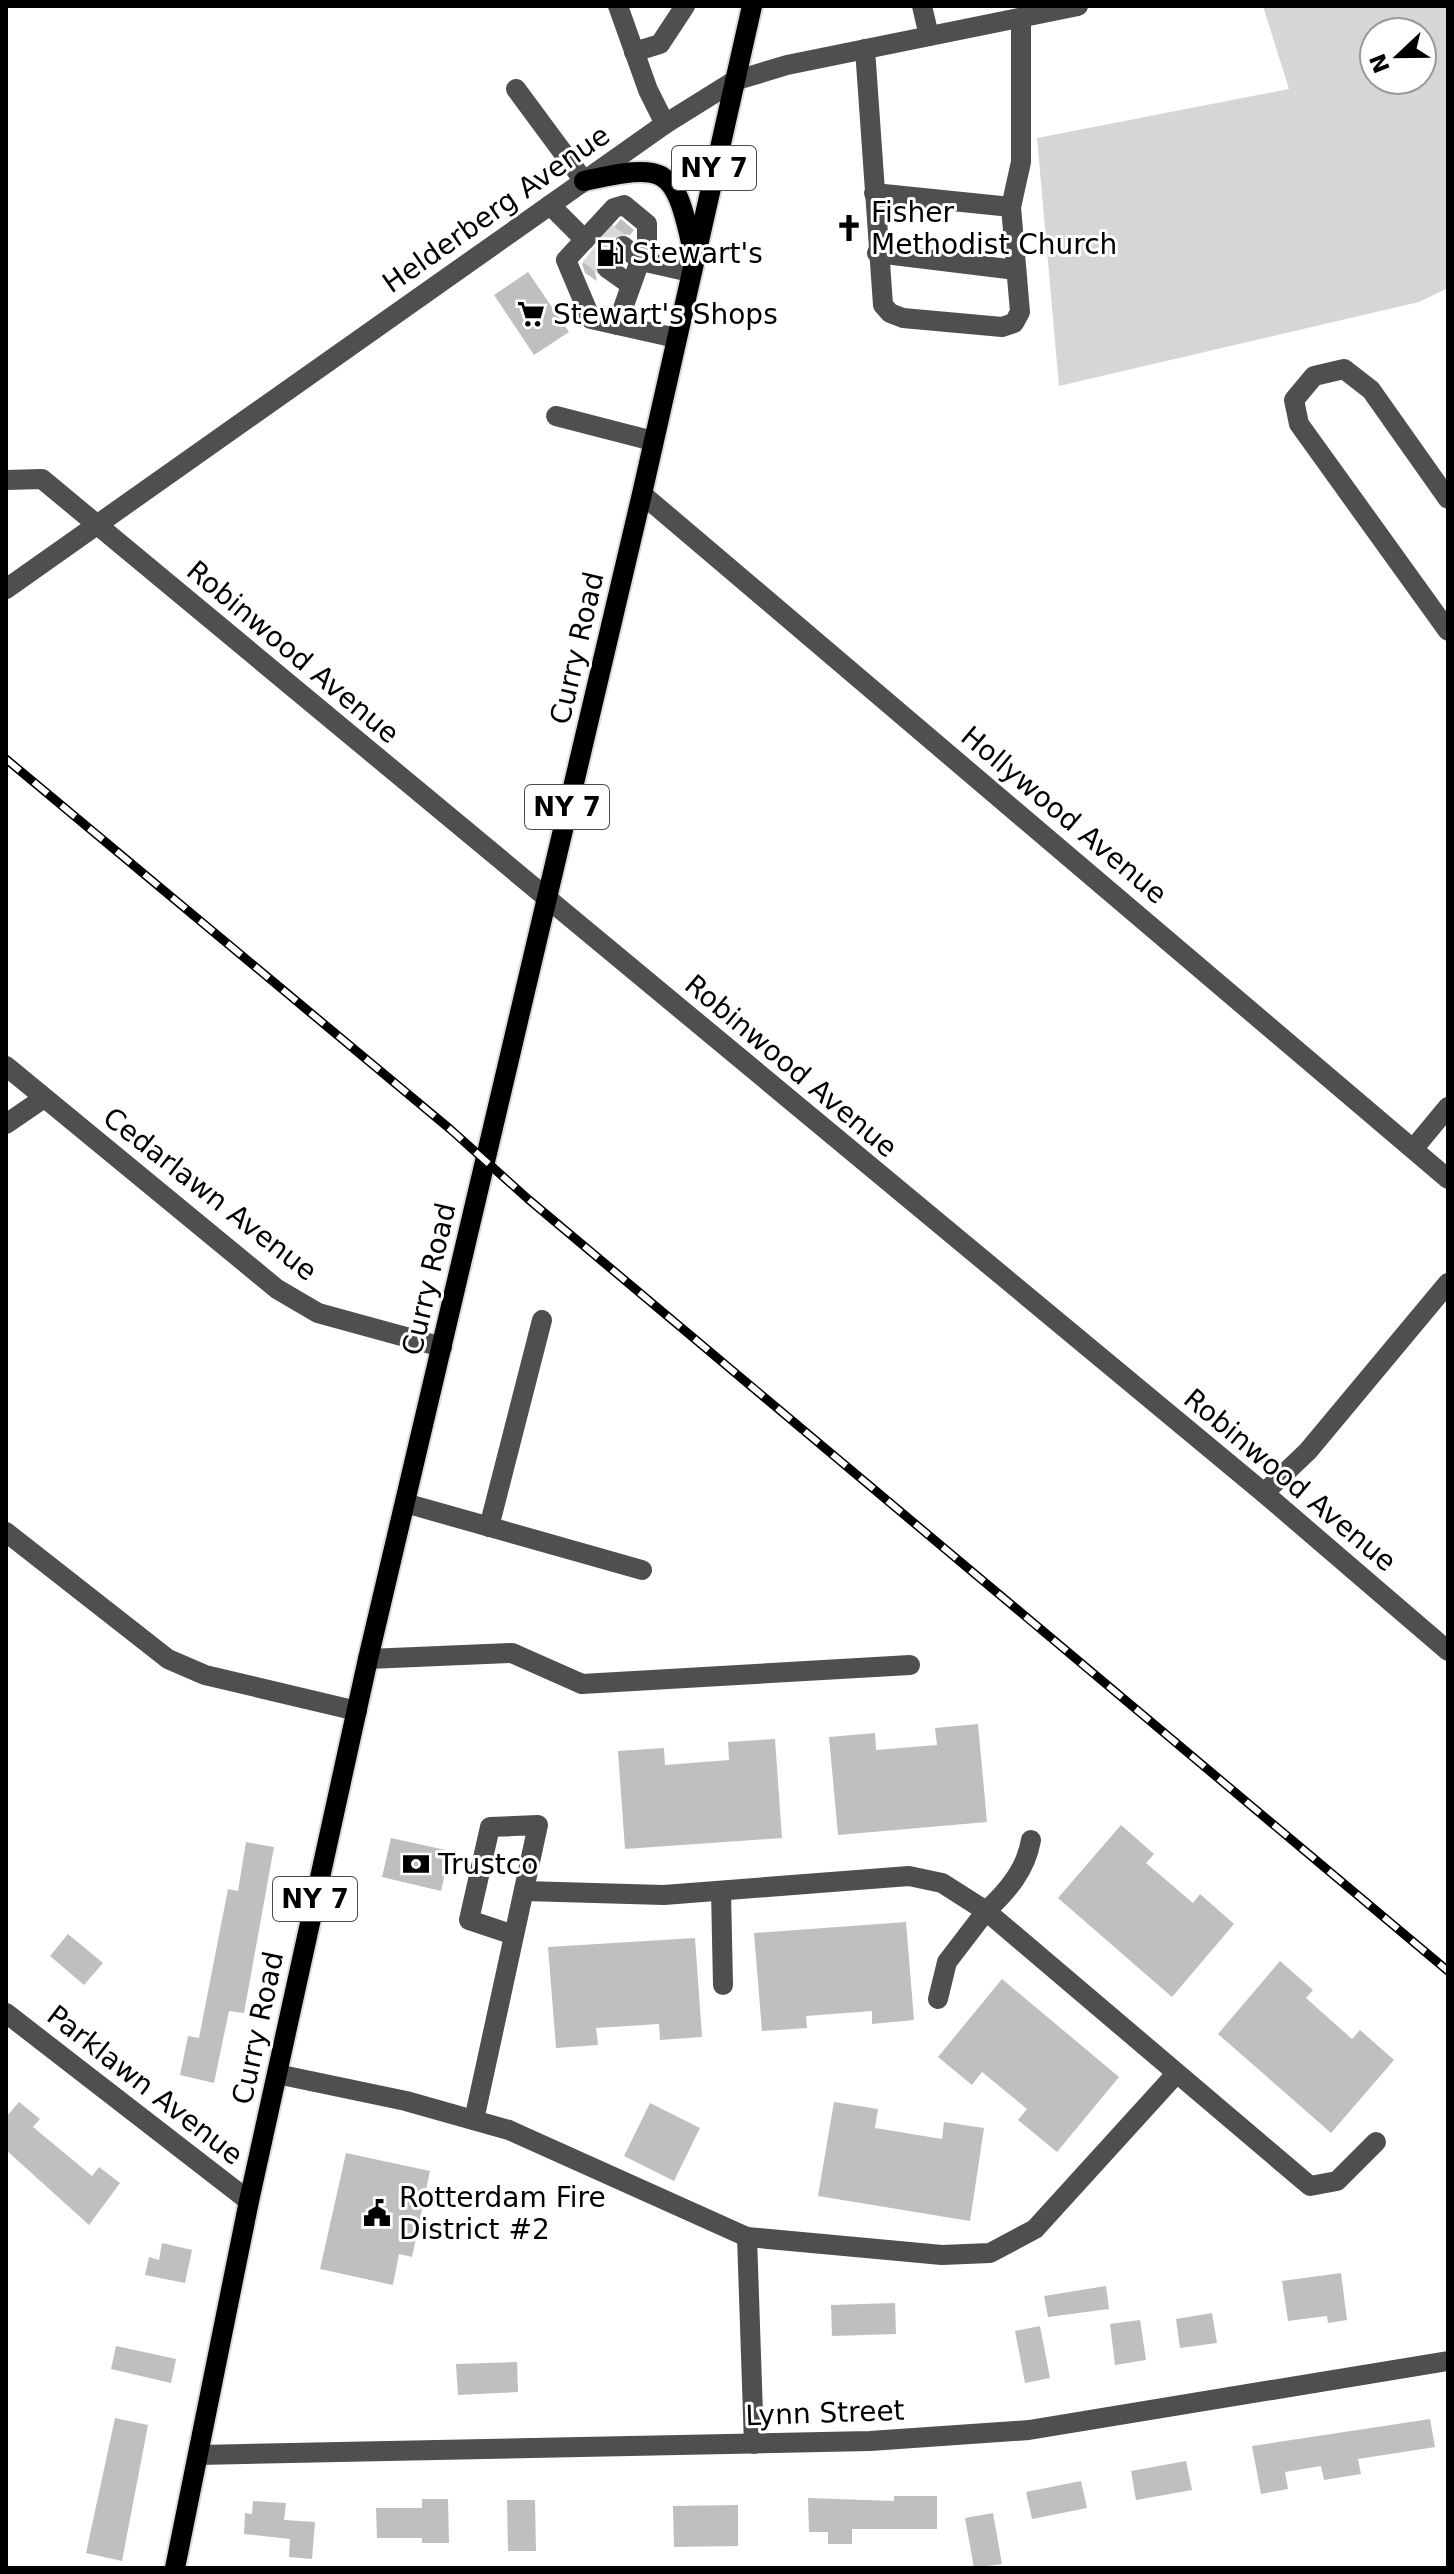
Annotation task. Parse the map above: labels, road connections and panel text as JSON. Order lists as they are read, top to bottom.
{
  "streets": {
    "main road": ["NY 7", "Curry Road"],
    "street": [
      "Helderberg Avenue",
      "Robinwood Avenue",
      "Hollywood Avenue",
      "Cedarlawn Avenue",
      "Parklawn Avenue",
      "Lynn Street"
    ]
  },
  "crossings": [
    ["Helderberg Avenue", "Curry Road"],
    ["Helderberg Avenue", "Robinwood Avenue"],
    ["Curry Road", "Robinwood Avenue"],
    ["Curry Road", "Hollywood Avenue"],
    ["Curry Road", "Cedarlawn Avenue"],
    ["Curry Road", "Parklawn Avenue"],
    ["Curry Road", "Lynn Street"]
  ],
  "places": {
    "church": ["Fisher Methodist Church"],
    "fuel station": ["Stewart's"],
    "supermarket": ["Stewart's Shops"],
    "bank": ["Trustco"],
    "public building": ["Rotterdam Fire District #2"]
  },
  "north": "left"
}
